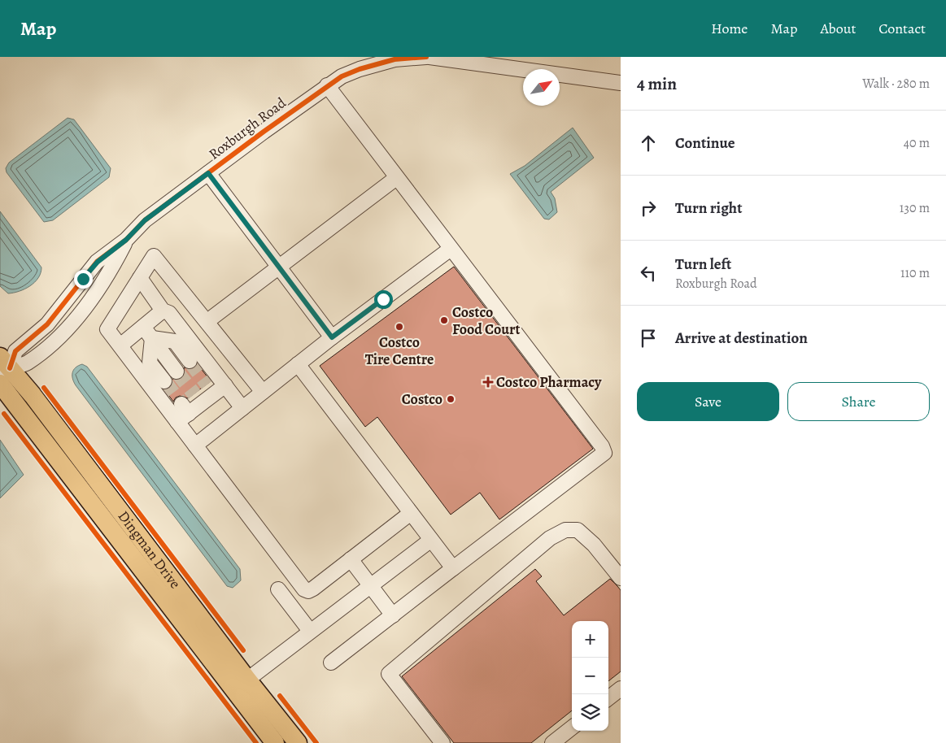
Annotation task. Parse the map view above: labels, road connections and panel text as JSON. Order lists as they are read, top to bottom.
{
  "streets": {
    "main road": ["Dingman Drive"],
    "street": ["Roxburgh Road"]
  },
  "crossings": [
    ["Roxburgh Road", "Dingman Drive"]
  ],
  "places": {
    "other": ["Costco Food Court", "Costco Tire Centre", "Costco"],
    "health": ["Costco Pharmacy"]
  },
  "north": "top right",
  "page": {
    "header": "Map",
    "nav": [
      "Home",
      "Map",
      "About",
      "Contact"
    ],
    "heading": ["4 min", "Walk · 280 m"],
    "list": [
      ["Continue", "40 m"],
      ["Turn right", "130 m"],
      ["Turn left", "Roxburgh Road", "110 m"],
      "Arrive at destination"
    ],
    "buttons": ["Save", "Share"],
    "map_buttons": ["+", "−"]
  }
}
